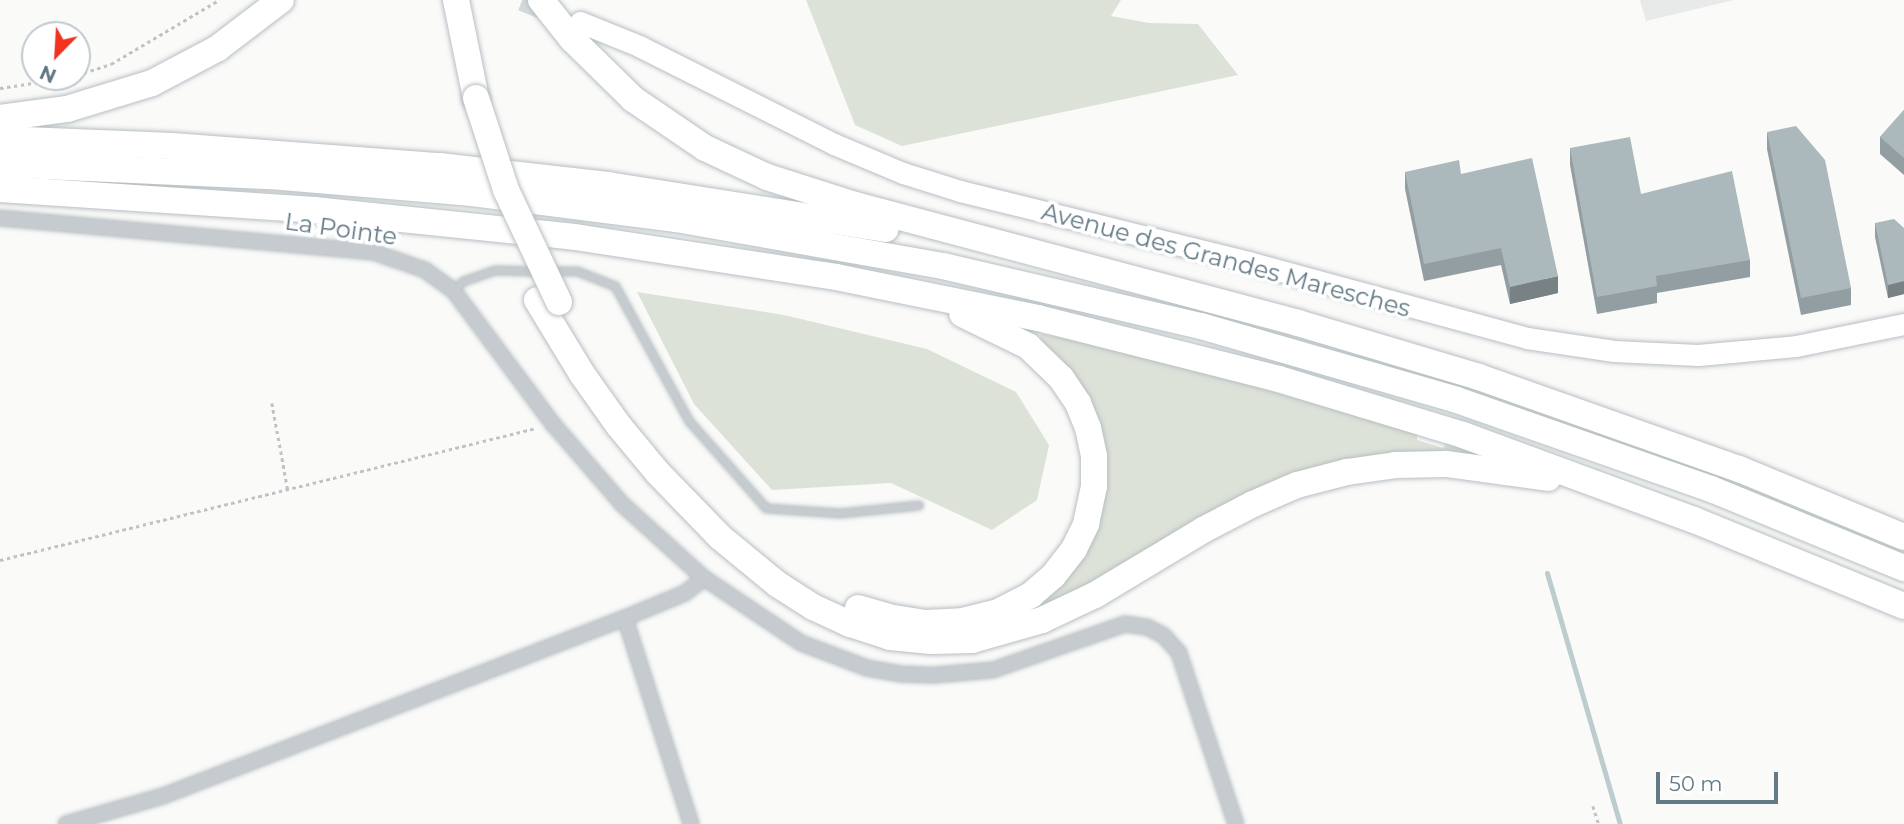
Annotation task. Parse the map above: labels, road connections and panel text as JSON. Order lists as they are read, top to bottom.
{
  "streets": {
    "main road": ["Avenue des Grandes Maresches"],
    "street": ["La Pointe"]
  },
  "scale_bar": "50 m",
  "north": "bottom left"
}
